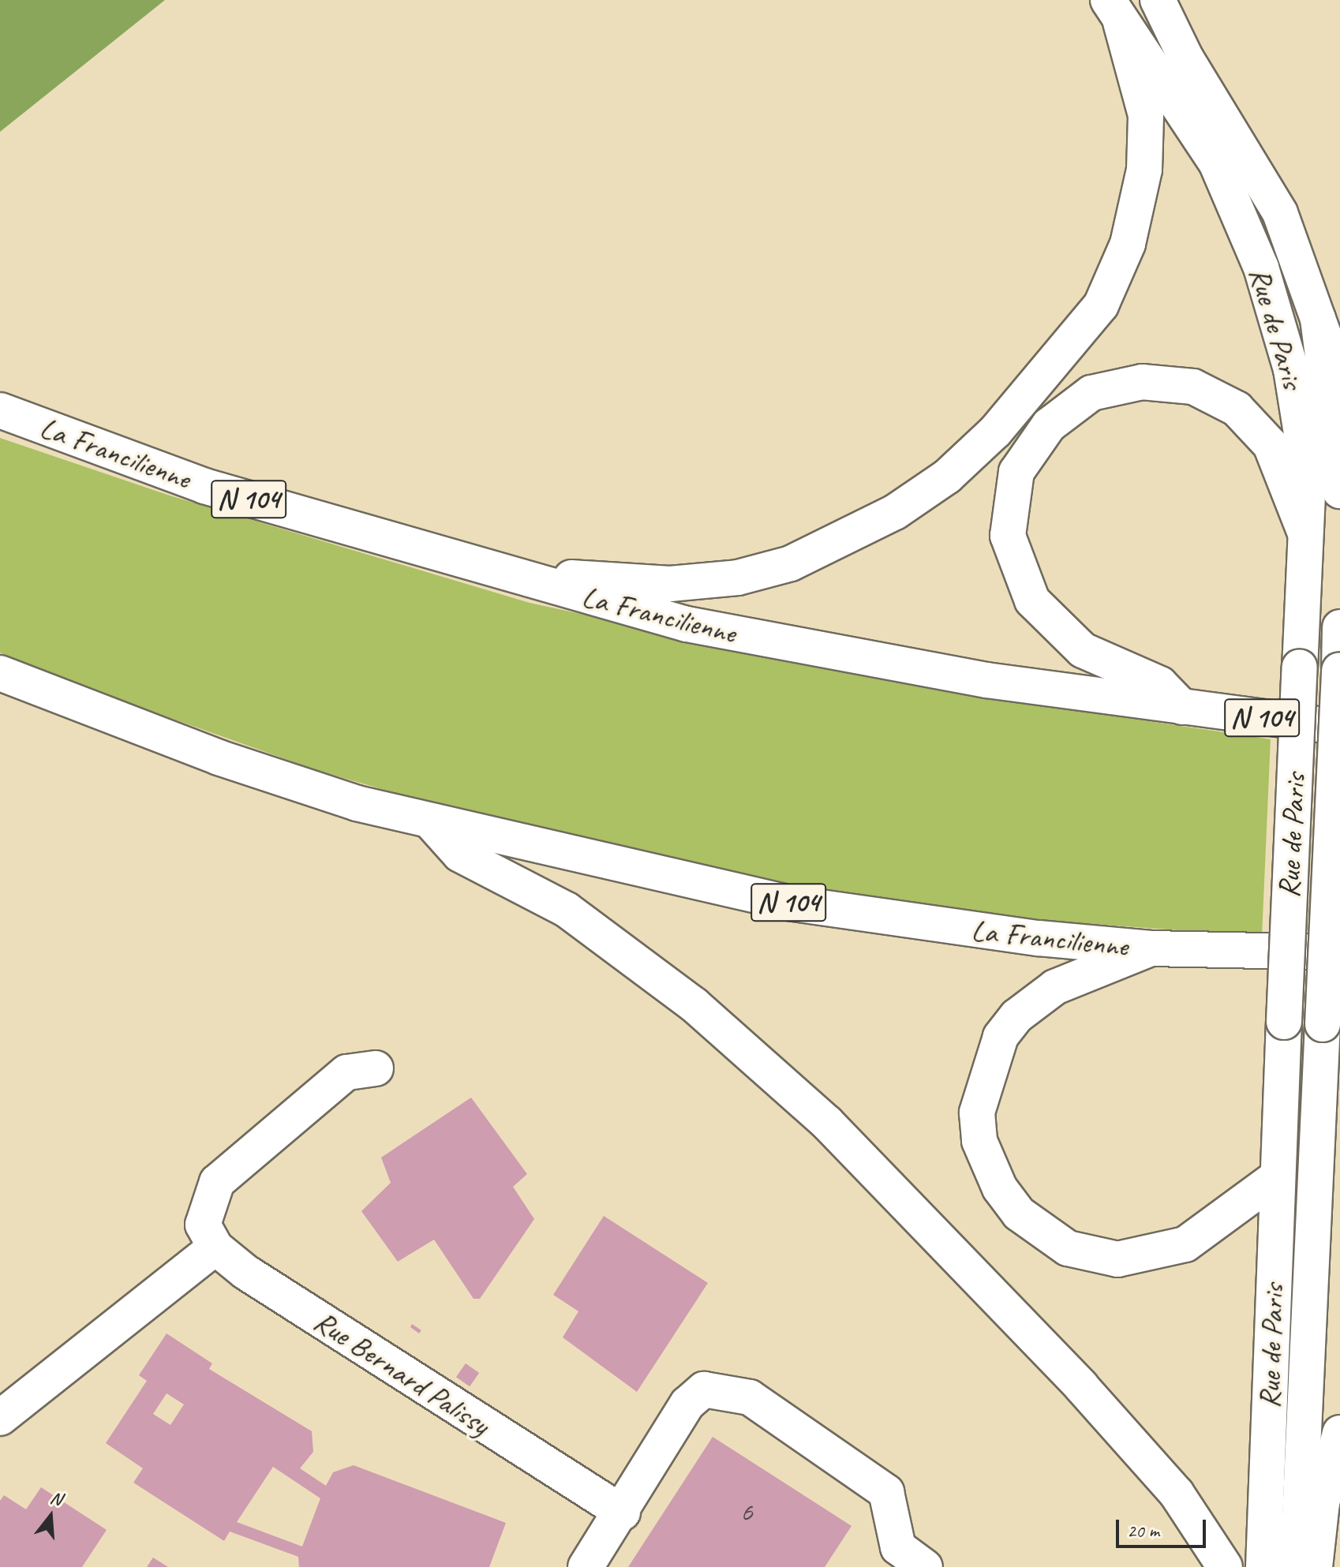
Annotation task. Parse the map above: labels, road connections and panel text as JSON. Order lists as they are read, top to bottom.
{
  "streets": {
    "main road": [
      "Rue de Paris",
      "La Francilienne",
      "N 104",
      "Rue Bernard Palissy"
    ]
  },
  "house_numbers": ["6"],
  "scale_bar": "20 m",
  "north": "top"
}
